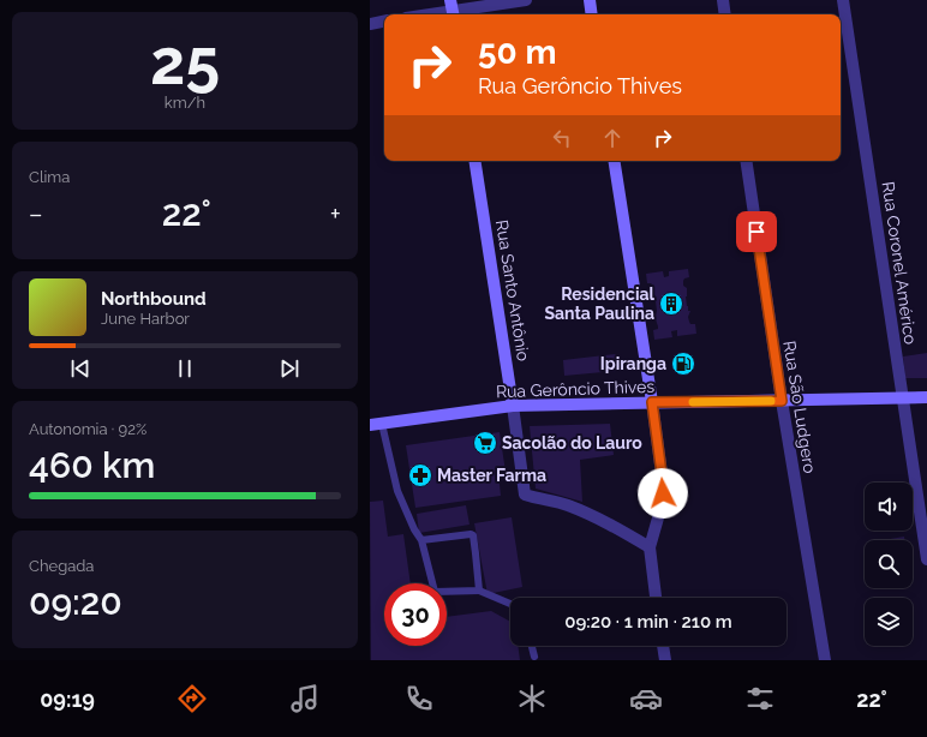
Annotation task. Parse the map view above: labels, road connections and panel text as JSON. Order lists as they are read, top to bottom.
{
  "streets": {
    "main road": ["Rua Santo Antônio", "Rua Gerôncio Thives"],
    "street": ["Rua Coronel Américo", "Rua São Ludgero"]
  },
  "crossings": [
    ["Rua Coronel Américo", "Rua Gerôncio Thives"],
    ["Rua Santo Antônio", "Rua Gerôncio Thives"],
    ["Rua Gerôncio Thives", "Rua São Ludgero"]
  ],
  "places": {
    "building": ["Residencial Santa Paulina"],
    "fuel station": ["Ipiranga"],
    "supermarket": ["Sacolão do Lauro"],
    "pharmacy": ["Master Farma"]
  },
  "page": {
    "tile": [
      ["25", "km/h"],
      "Clima",
      ["Autonomia · 92%", "460 km"],
      ["Chegada", "09:20"]
    ],
    "turn": ["50 m", "Rua Gerôncio Thives"],
    "heat": ["−", "22°", "+"],
    "song": ["Northbound", "June Harbor"],
    "limit": "30",
    "trip": "09:20 · 1 min · 210 m",
    "tabs": ["09:19", "22°"]
  }
}
